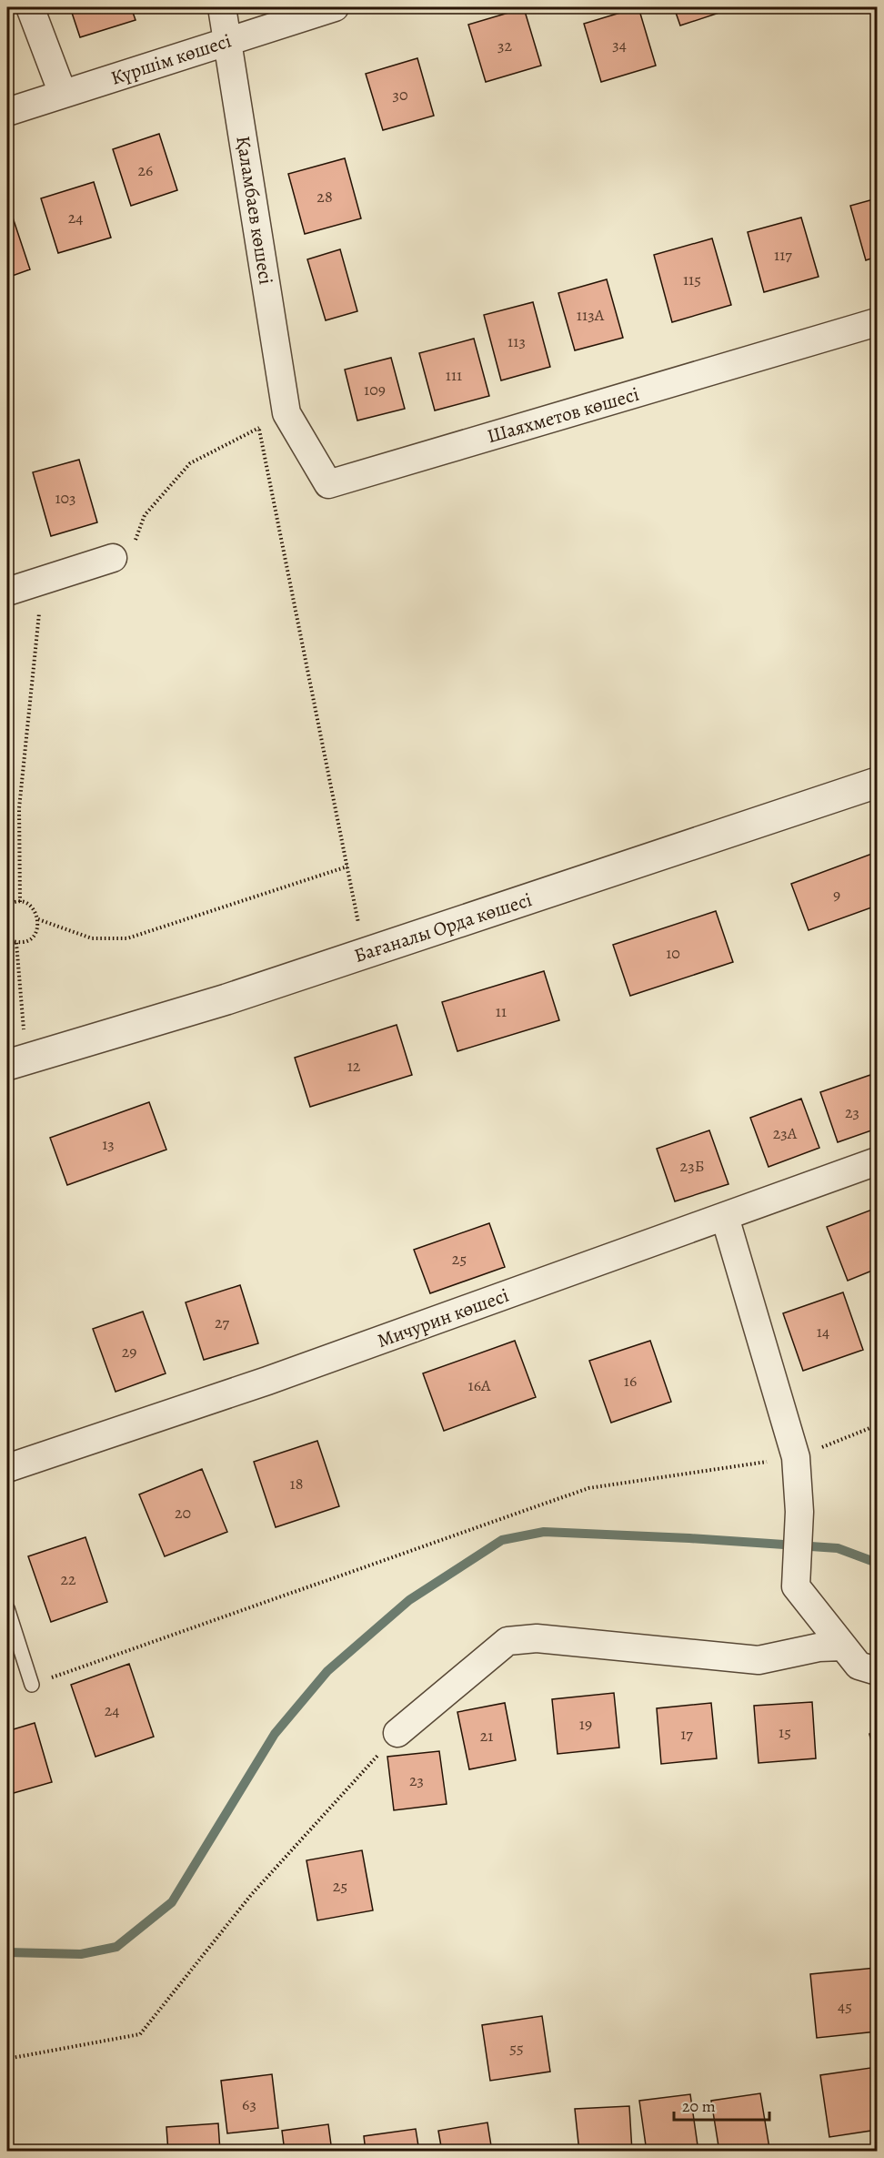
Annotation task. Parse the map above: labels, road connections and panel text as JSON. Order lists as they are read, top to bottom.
{
  "streets": {
    "street": [
      "Күршім көшесі",
      "Қаламбаев көшесі",
      "Шаяхметов көшесі",
      "Бағаналы Орда көшесі",
      "Мичурин көшесі"
    ]
  },
  "crossings": [
    ["Күршім көшесі", "Қаламбаев көшесі"],
    ["Қаламбаев көшесі", "Шаяхметов көшесі"]
  ],
  "house_numbers": [
    "34",
    "32",
    "30",
    "26",
    "28",
    "24",
    "117",
    "115",
    "113А",
    "113",
    "111",
    "109",
    "103",
    "9",
    "10",
    "11",
    "12",
    "23",
    "23А",
    "13",
    "23Б",
    "25",
    "27",
    "14",
    "29",
    "16",
    "16А",
    "18",
    "20",
    "22",
    "24",
    "19",
    "15",
    "17",
    "21",
    "23",
    "25",
    "45",
    "55",
    "63"
  ],
  "scale_bar": "20 m"
}
